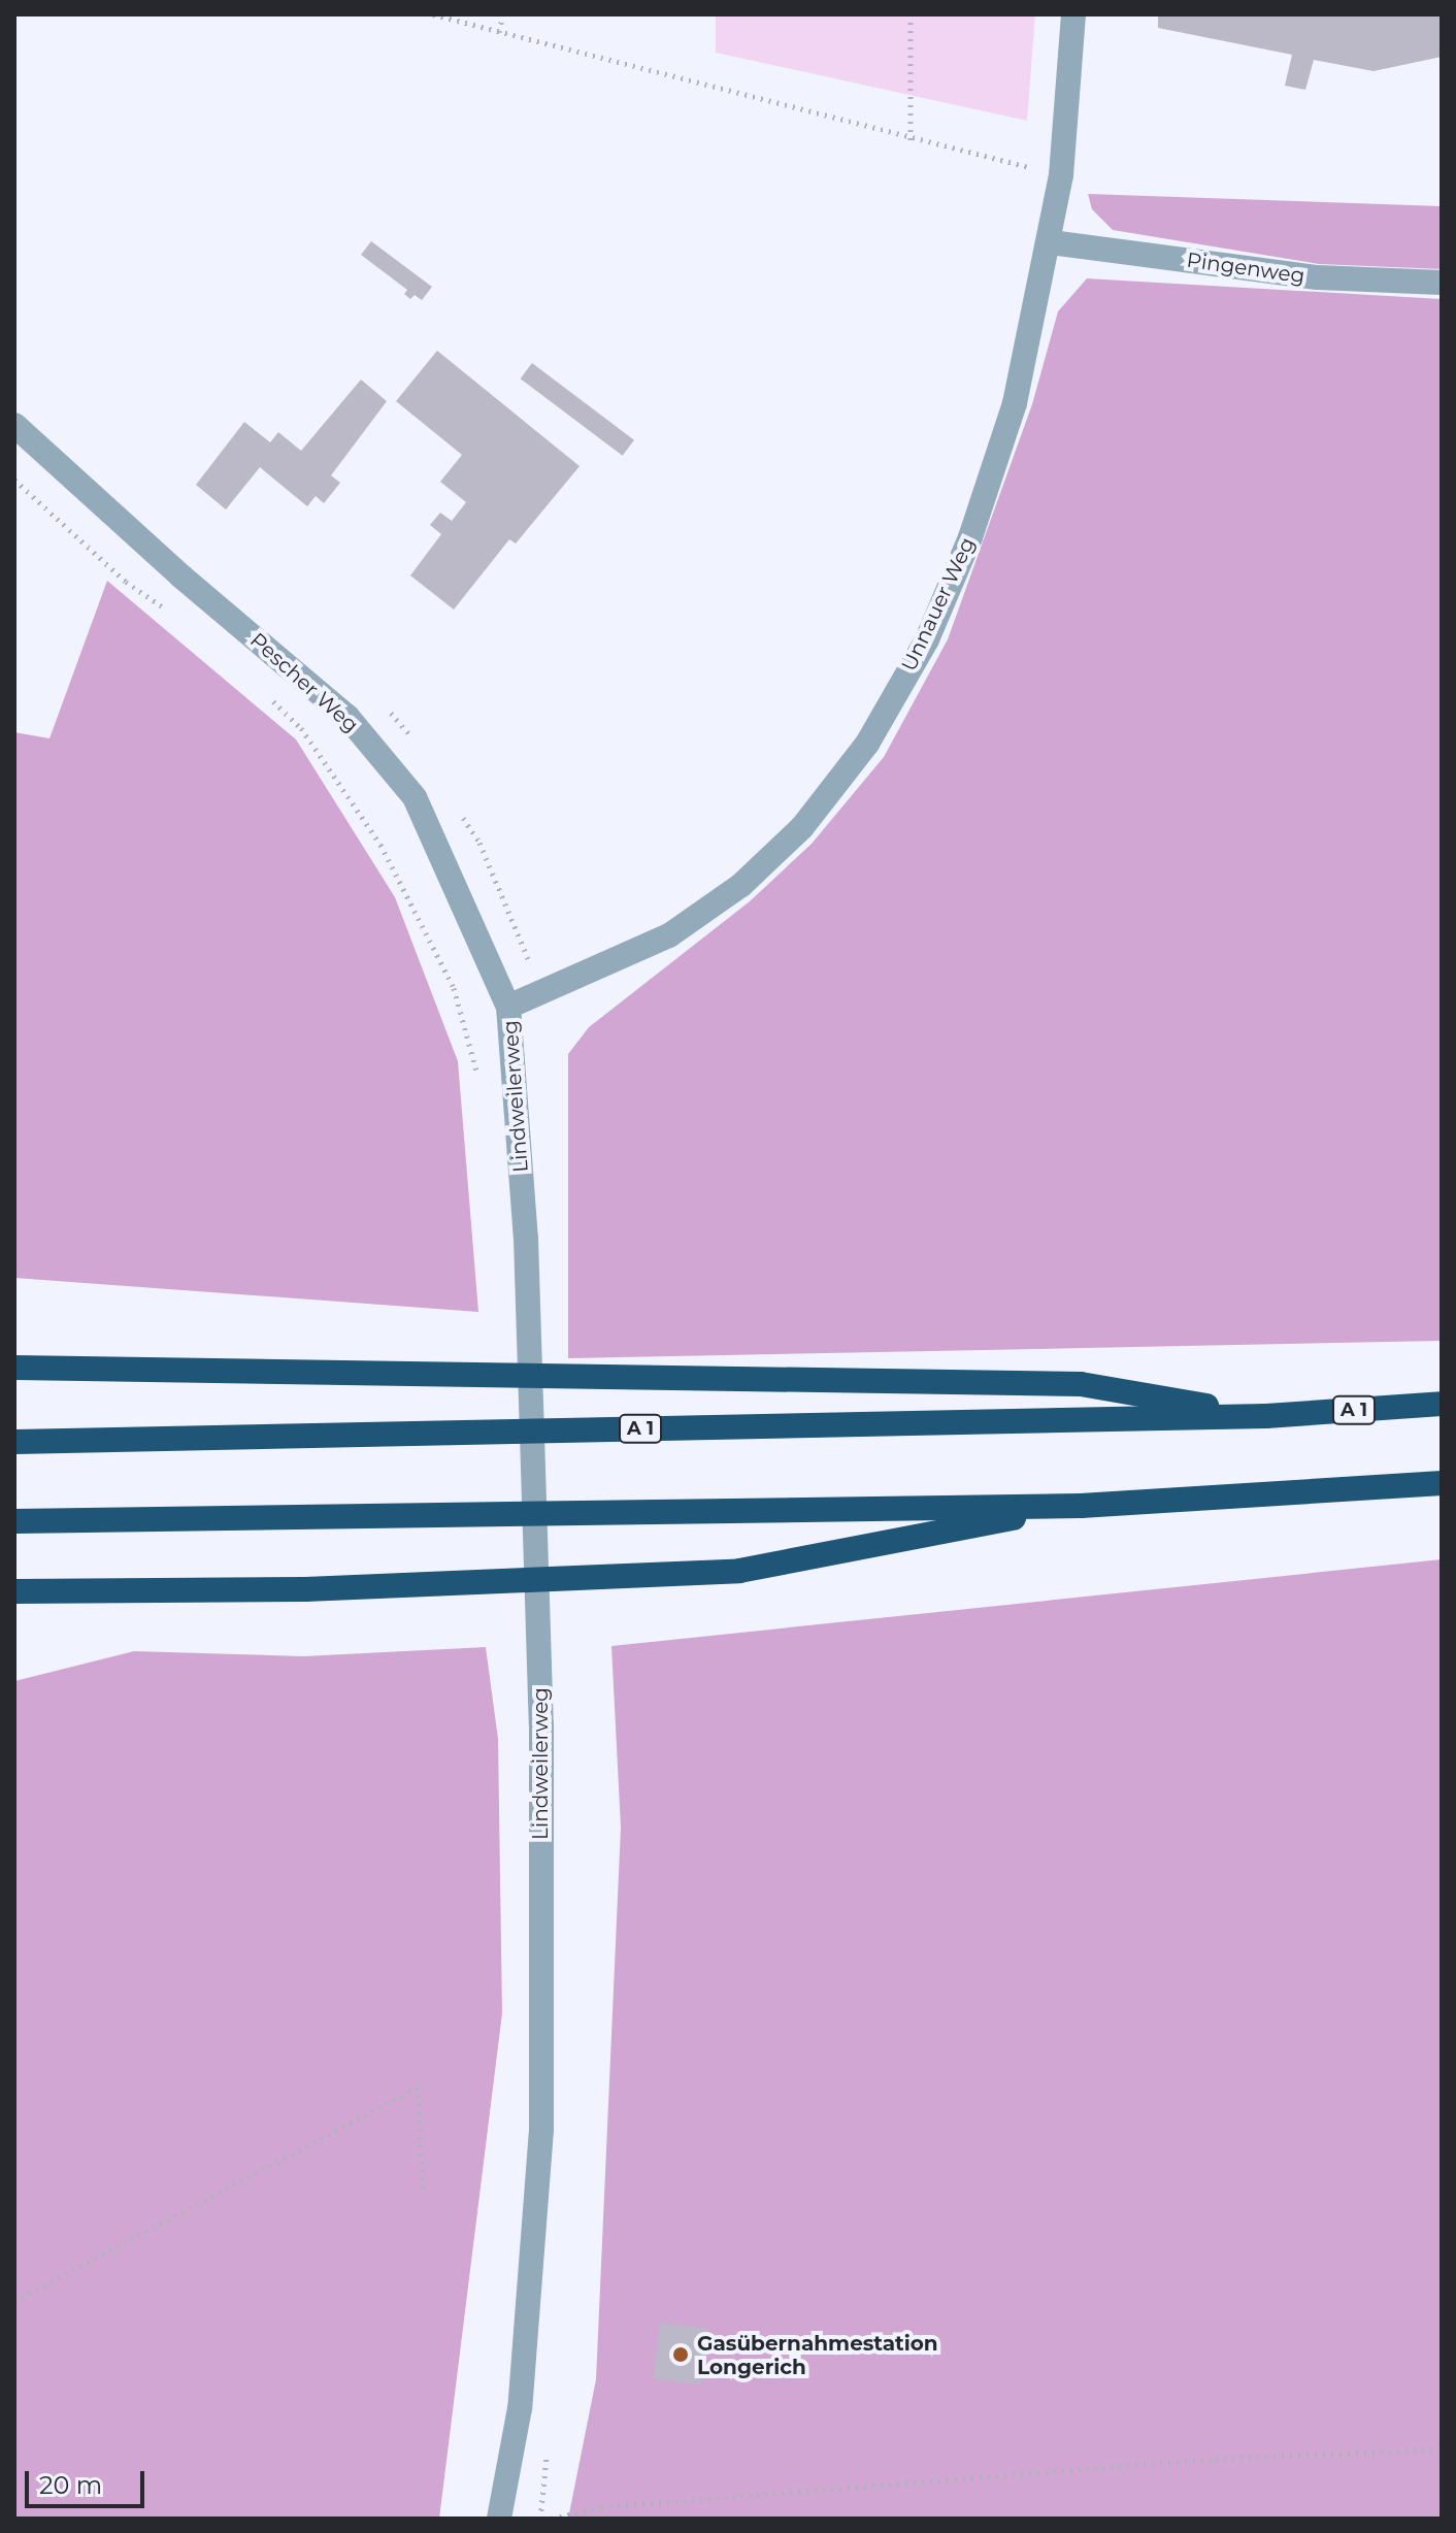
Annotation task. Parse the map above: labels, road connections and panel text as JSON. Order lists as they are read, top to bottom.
{
  "streets": {
    "highway": ["A 1"],
    "street": [
      "Pingenweg",
      "Unnauer Weg",
      "Pescher Weg",
      "Lindweilerweg"
    ]
  },
  "crossings": [
    ["Pingenweg", "Unnauer Weg"],
    ["Unnauer Weg", "Pescher Weg"],
    ["Unnauer Weg", "Lindweilerweg"],
    ["Pescher Weg", "Lindweilerweg"]
  ],
  "places": ["Gasübernahmestation Longerich"],
  "scale_bar": "20 m"
}
